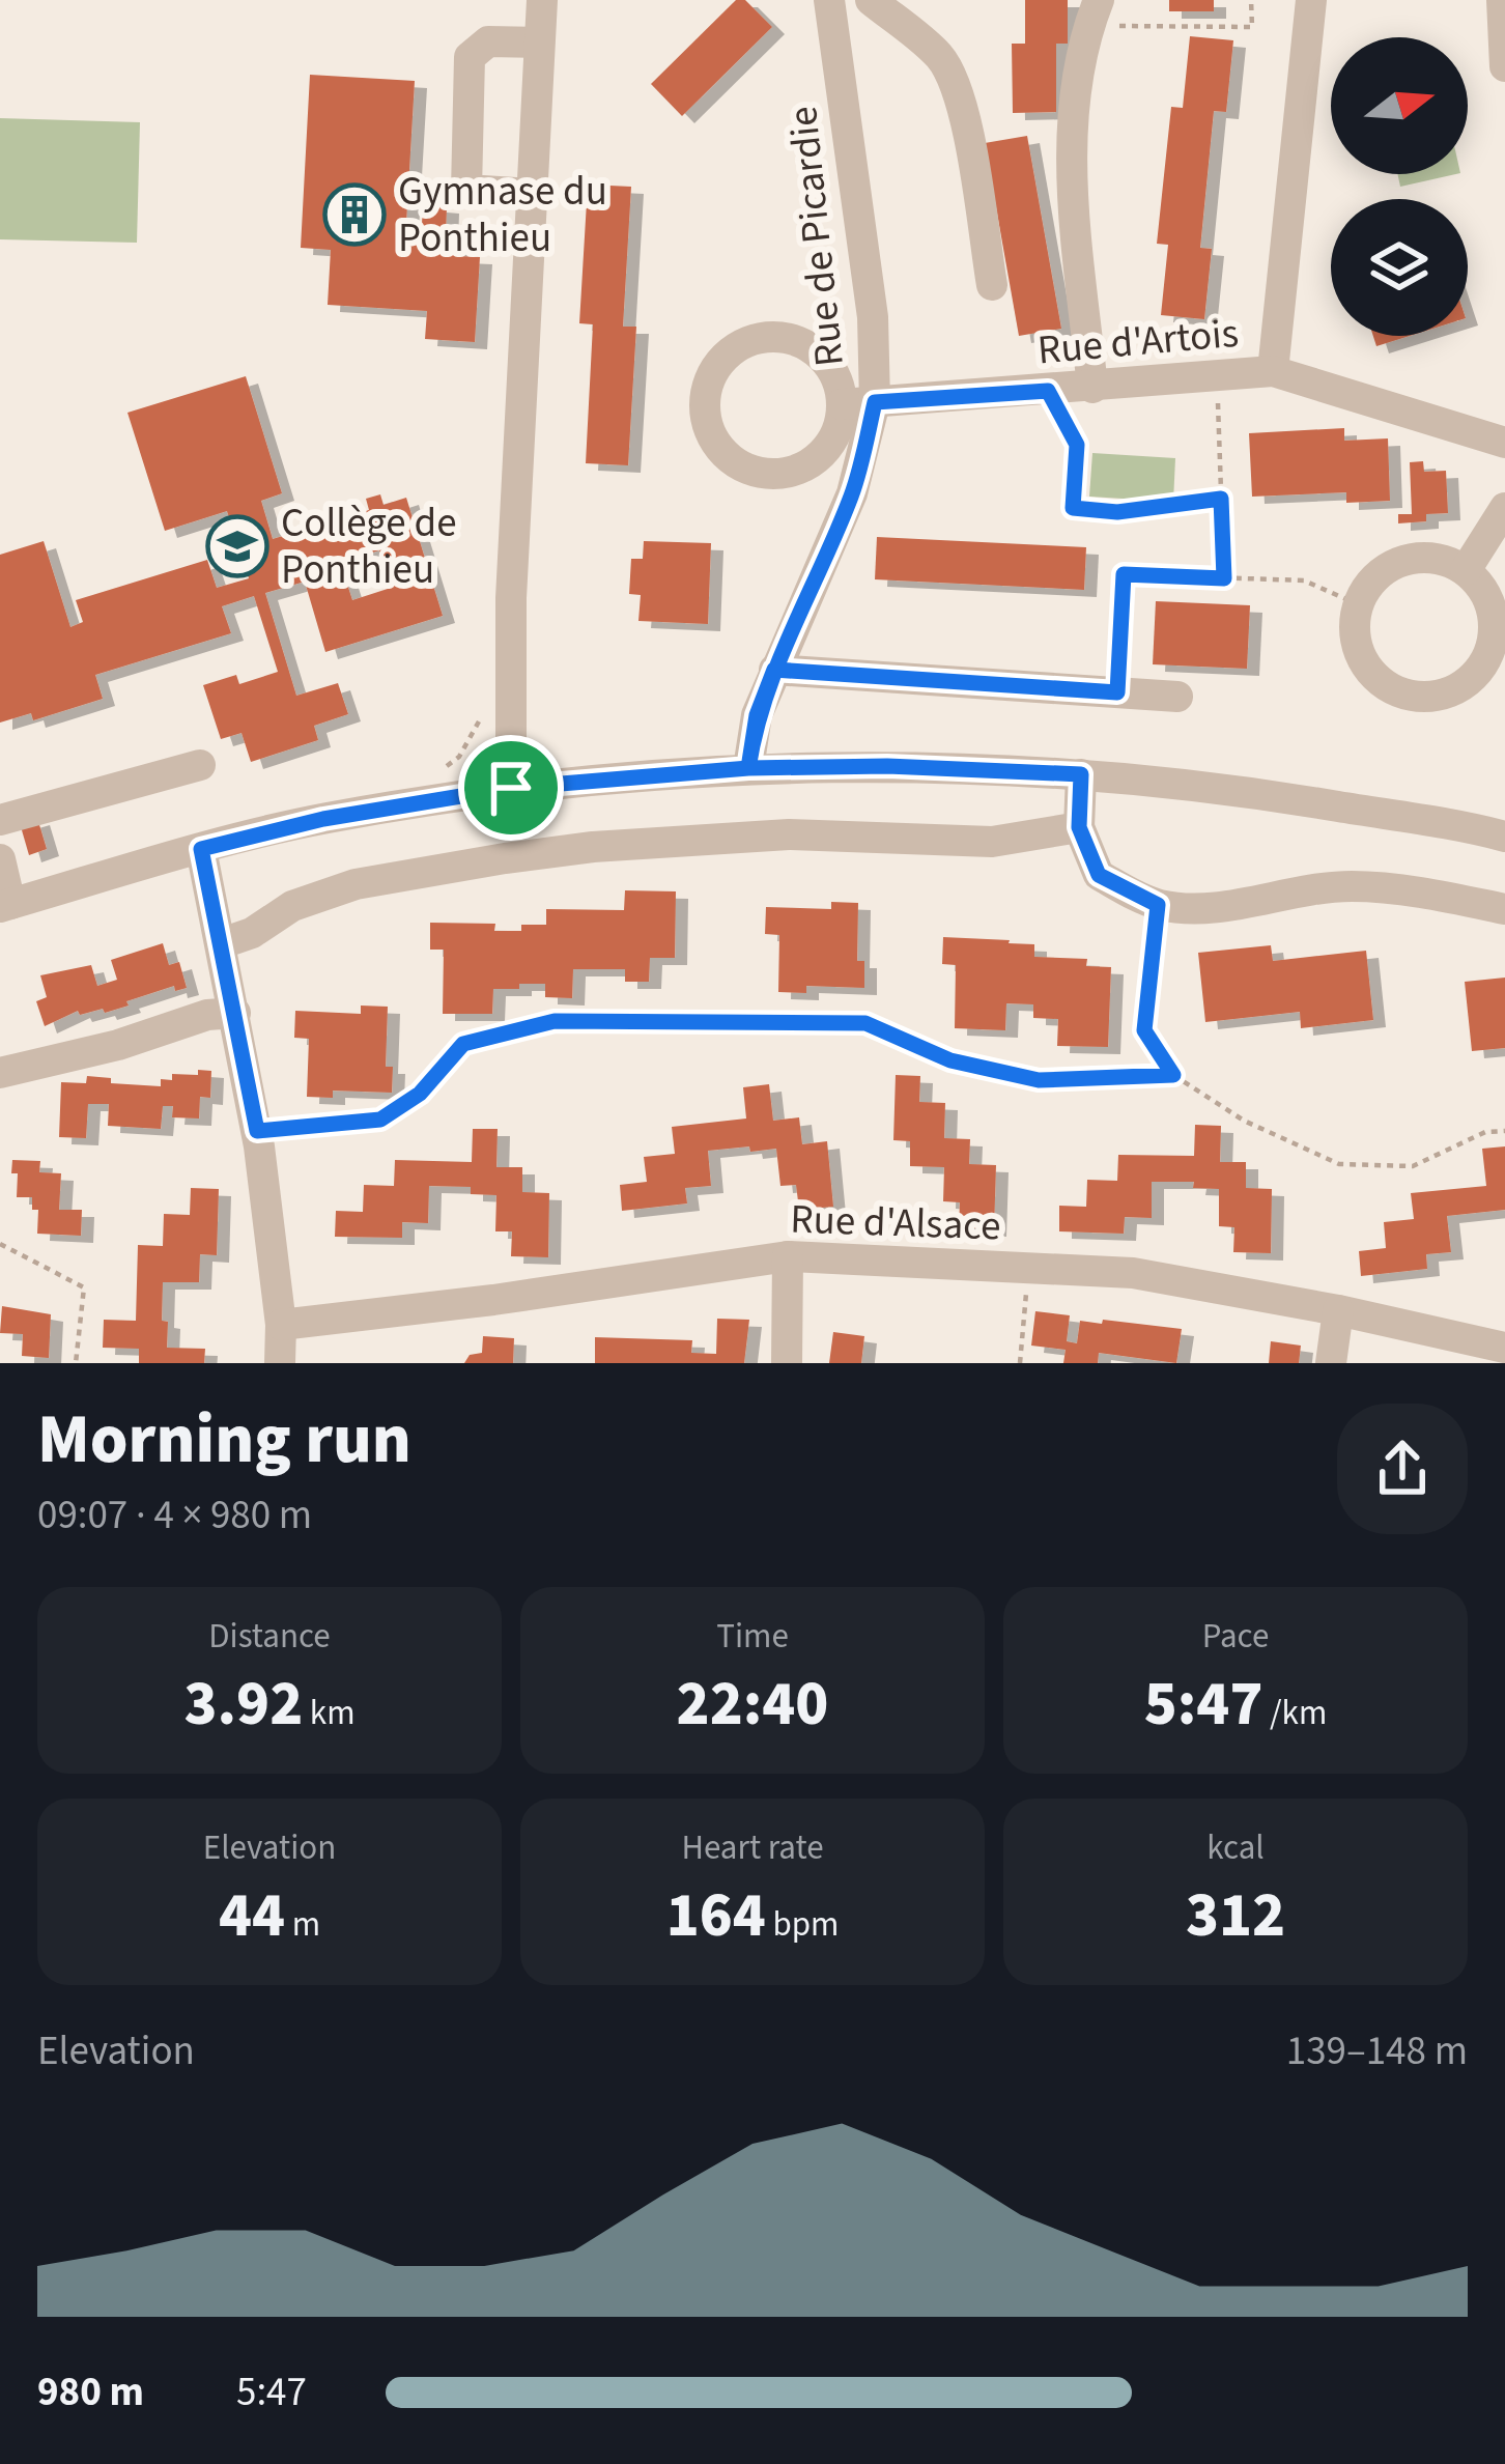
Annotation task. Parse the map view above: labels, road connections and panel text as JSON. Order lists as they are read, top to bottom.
{
  "streets": {
    "street": ["Rue de Picardie", "Rue d'Artois", "Rue d'Alsace"]
  },
  "crossings": [
    ["Rue de Picardie", "Rue d'Artois"]
  ],
  "places": {
    "building": ["Gymnase du Ponthieu"],
    "school or university": ["Collège de Ponthieu"]
  },
  "north": "right",
  "page": {
    "heading": ["Morning run", "09:07 · 4 × 980 m"],
    "stats": [
      ["Distance", "3.92 km"],
      ["Time", "22:40"],
      ["Pace", "5:47 /km"],
      ["Elevation", "44 m"],
      ["Heart rate", "164 bpm"],
      ["kcal", "312"]
    ],
    "chart": ["Elevation", "139–148 m"],
    "list": [
      {
        "name": "980 m",
        "note": "5:47"
      }
    ]
  }
}
